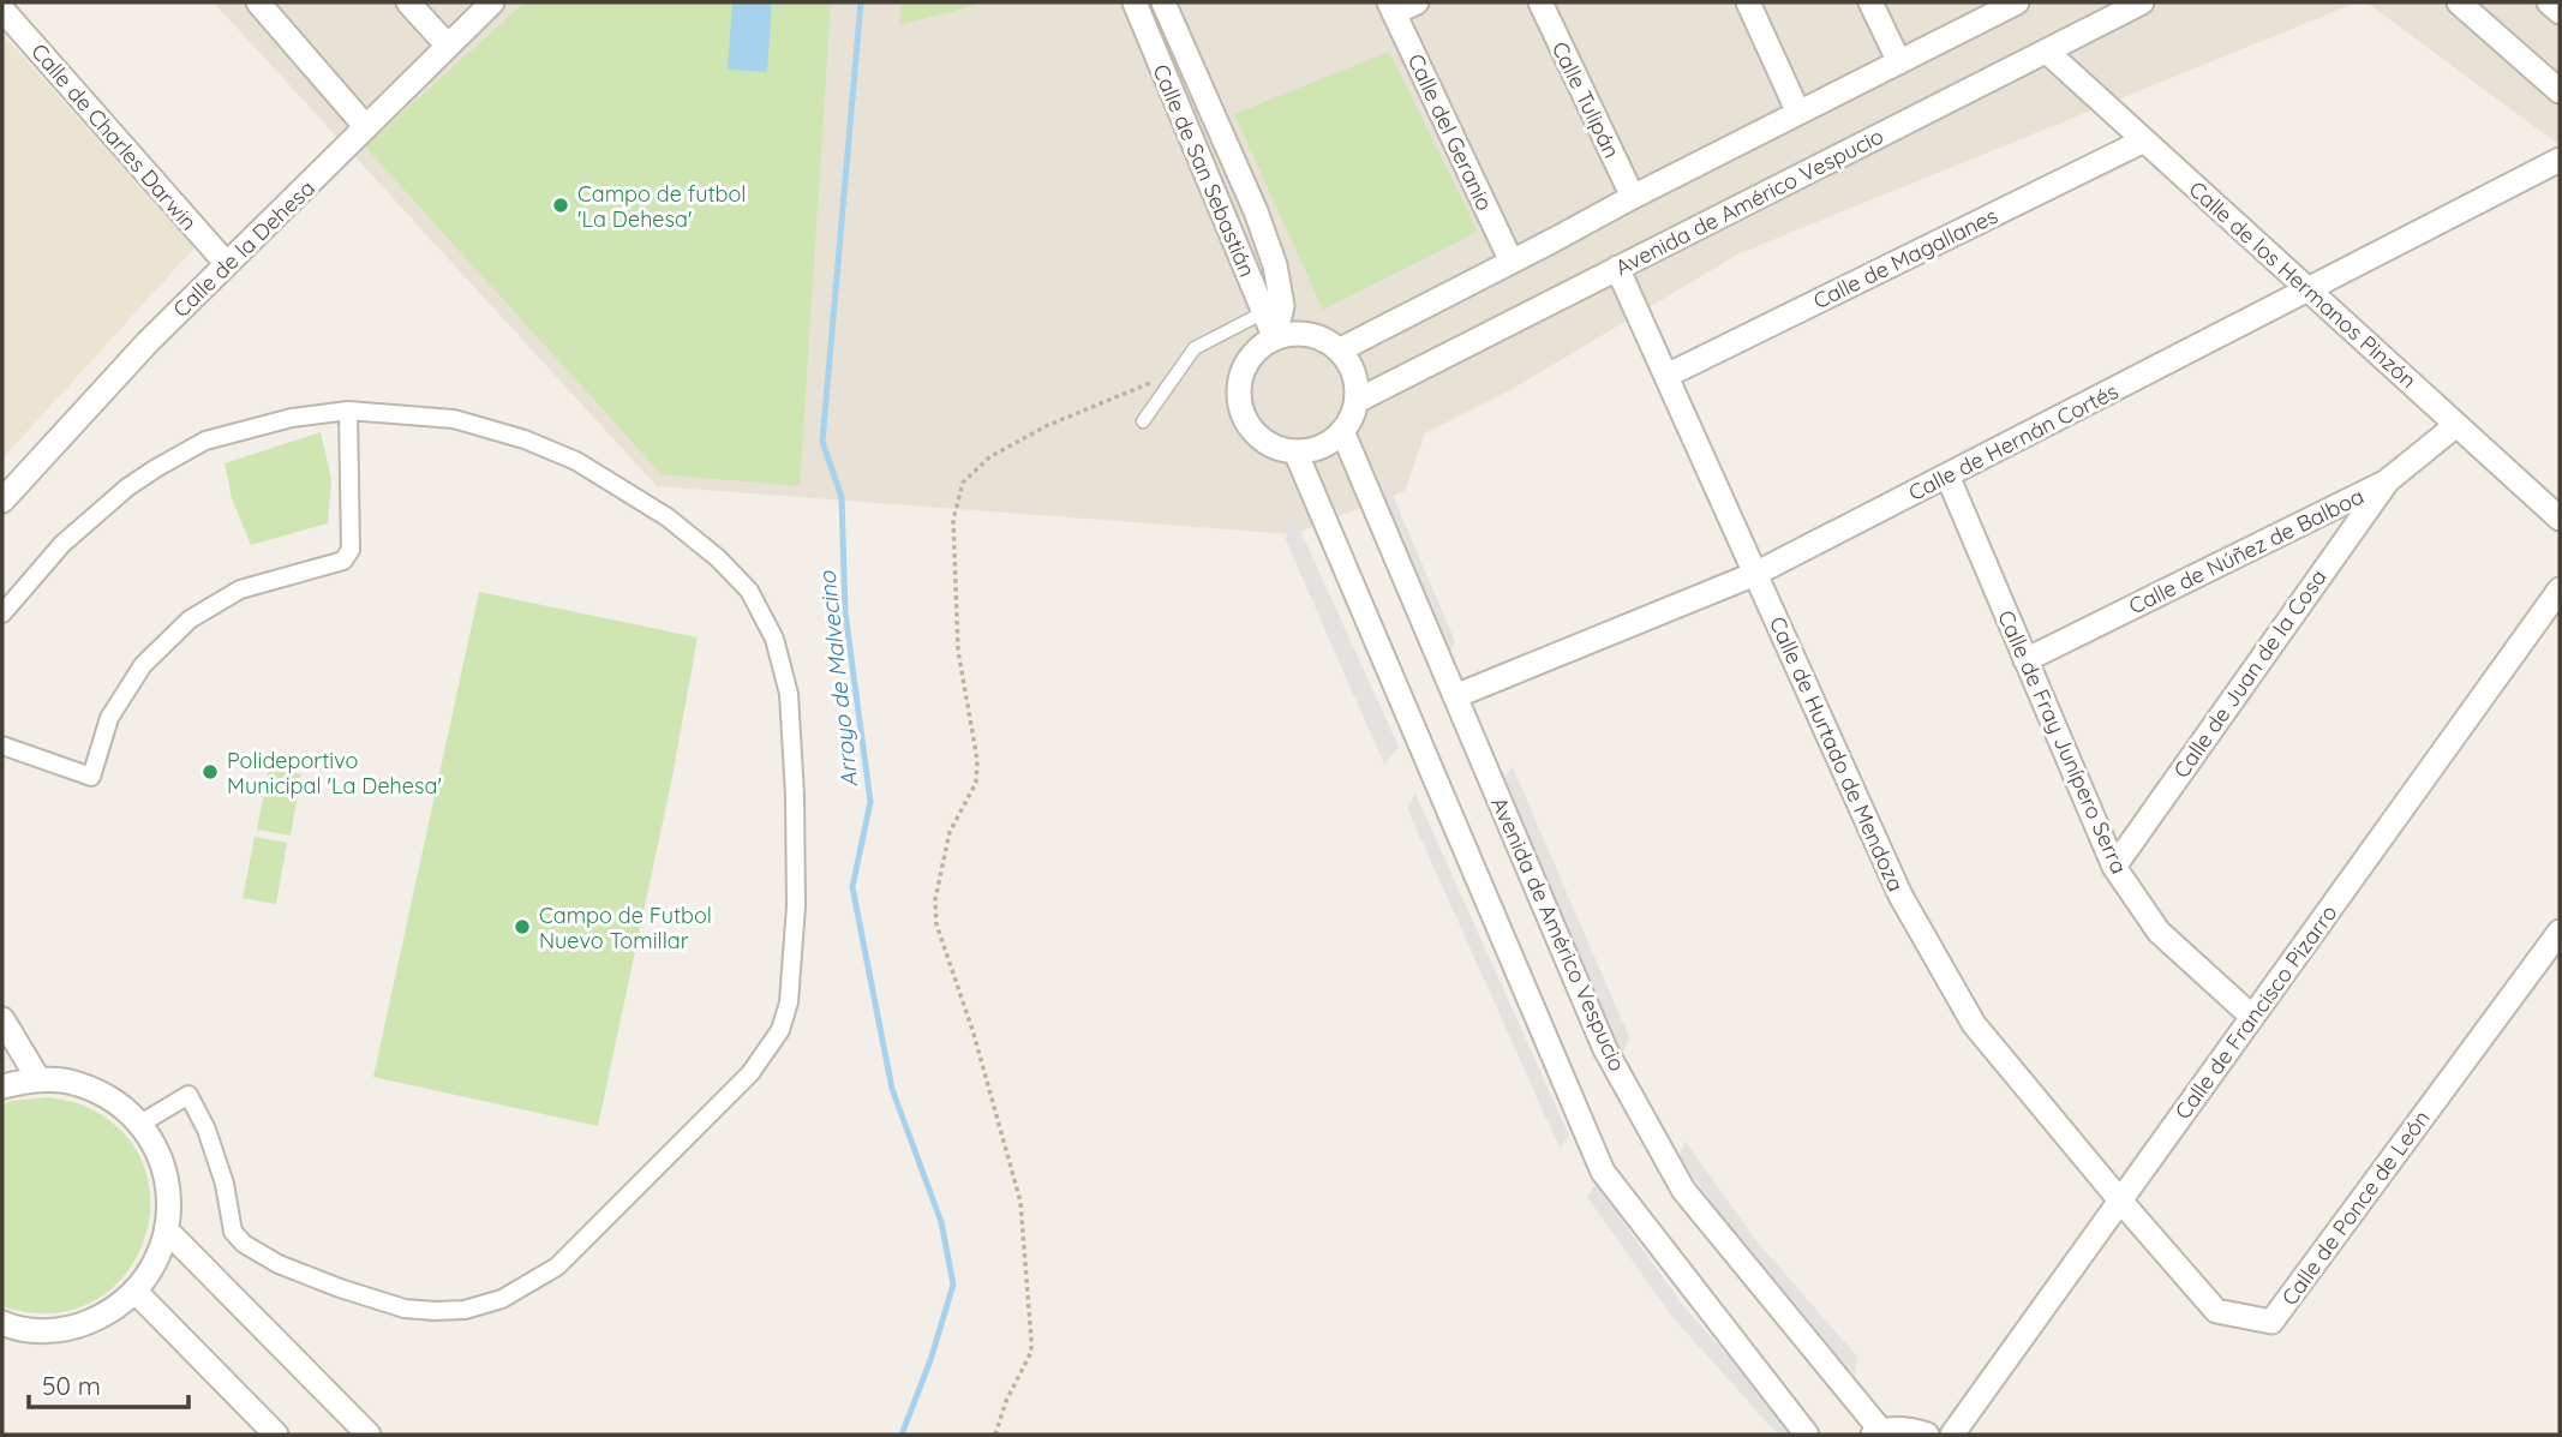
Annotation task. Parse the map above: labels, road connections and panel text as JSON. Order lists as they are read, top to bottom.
{
  "streets": {
    "street": [
      "Calle Tulipán",
      "Calle del Geranio",
      "Calle de Charles Darwin",
      "Calle de San Sebastián",
      "Avenida de Américo Vespucio",
      "Calle de la Dehesa",
      "Calle de Magallanes",
      "Calle de los Hermanos Pinzón",
      "Calle de Hernán Cortés",
      "Calle de Núñez de Balboa",
      "Calle de Juan de la Cosa",
      "Calle de Fray Junípero Serra",
      "Calle de Hurtado de Mendoza",
      "Calle de Francisco Pizarro",
      "Calle de Ponce de León"
    ]
  },
  "crossings": [
    ["Calle de Charles Darwin", "Calle de la Dehesa"],
    ["Calle de San Sebastián", "Avenida de Américo Vespucio"],
    ["Avenida de Américo Vespucio", "Calle de los Hermanos Pinzón"],
    ["Avenida de Américo Vespucio", "Calle de Hernán Cortés"],
    ["Avenida de Américo Vespucio", "Calle de Hurtado de Mendoza"],
    ["Calle de Magallanes", "Calle de los Hermanos Pinzón"],
    ["Calle de Magallanes", "Calle de Hurtado de Mendoza"],
    ["Calle de los Hermanos Pinzón", "Calle de Hernán Cortés"],
    ["Calle de los Hermanos Pinzón", "Calle de Núñez de Balboa"],
    ["Calle de Hernán Cortés", "Calle de Fray Junípero Serra"],
    ["Calle de Hernán Cortés", "Calle de Hurtado de Mendoza"],
    ["Calle de Núñez de Balboa", "Calle de Juan de la Cosa"],
    ["Calle de Núñez de Balboa", "Calle de Fray Junípero Serra"],
    ["Calle de Juan de la Cosa", "Calle de Fray Junípero Serra"],
    ["Calle de Fray Junípero Serra", "Calle de Francisco Pizarro"],
    ["Calle de Hurtado de Mendoza", "Calle de Francisco Pizarro"],
    ["Calle de Hurtado de Mendoza", "Calle de Ponce de León"],
    ["Calle de Francisco Pizarro", "Calle de Ponce de León"]
  ],
  "water": ["Arroyo de Malvecino"],
  "places": ["Campo de futbol 'La Dehesa'", "Polideportivo Municipal 'La Dehesa'", "Campo de Futbol Nuevo Tomillar"],
  "scale_bar": "50 m"
}
